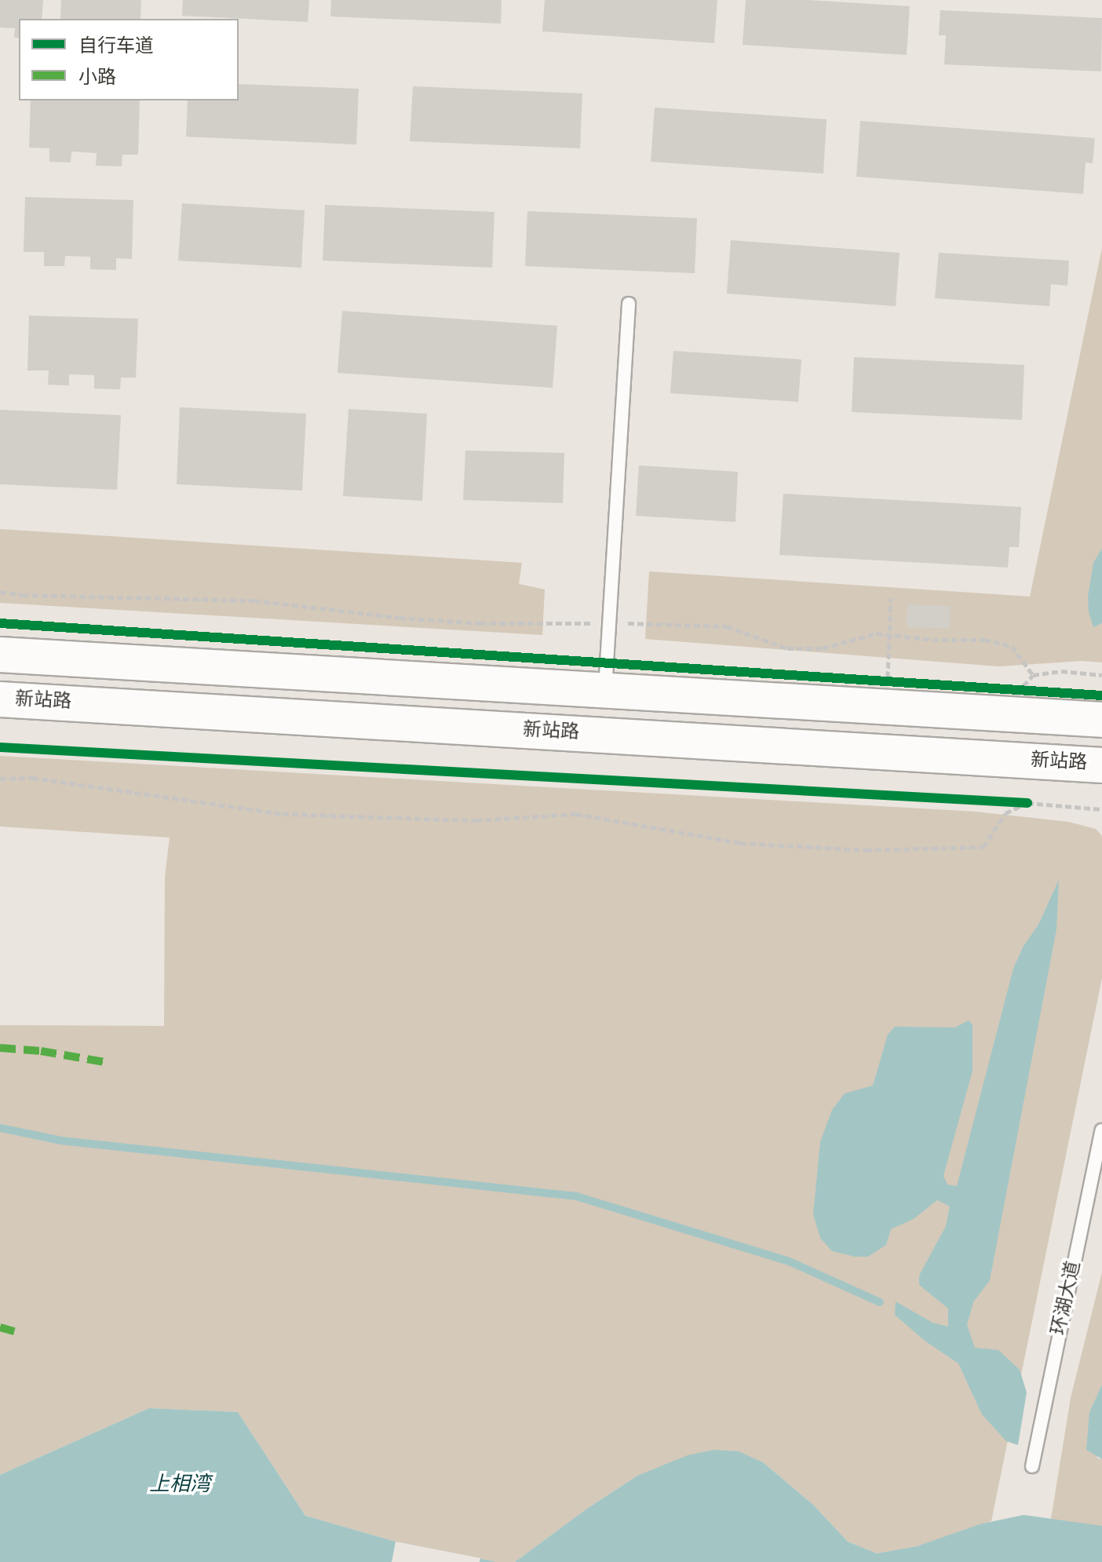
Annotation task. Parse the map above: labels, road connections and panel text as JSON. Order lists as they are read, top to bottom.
{
  "streets": {
    "street": ["新站路"],
    "lane": ["环湖大道"]
  },
  "water": ["上相湾"],
  "legend": ["自行车道", "小路"]
}
